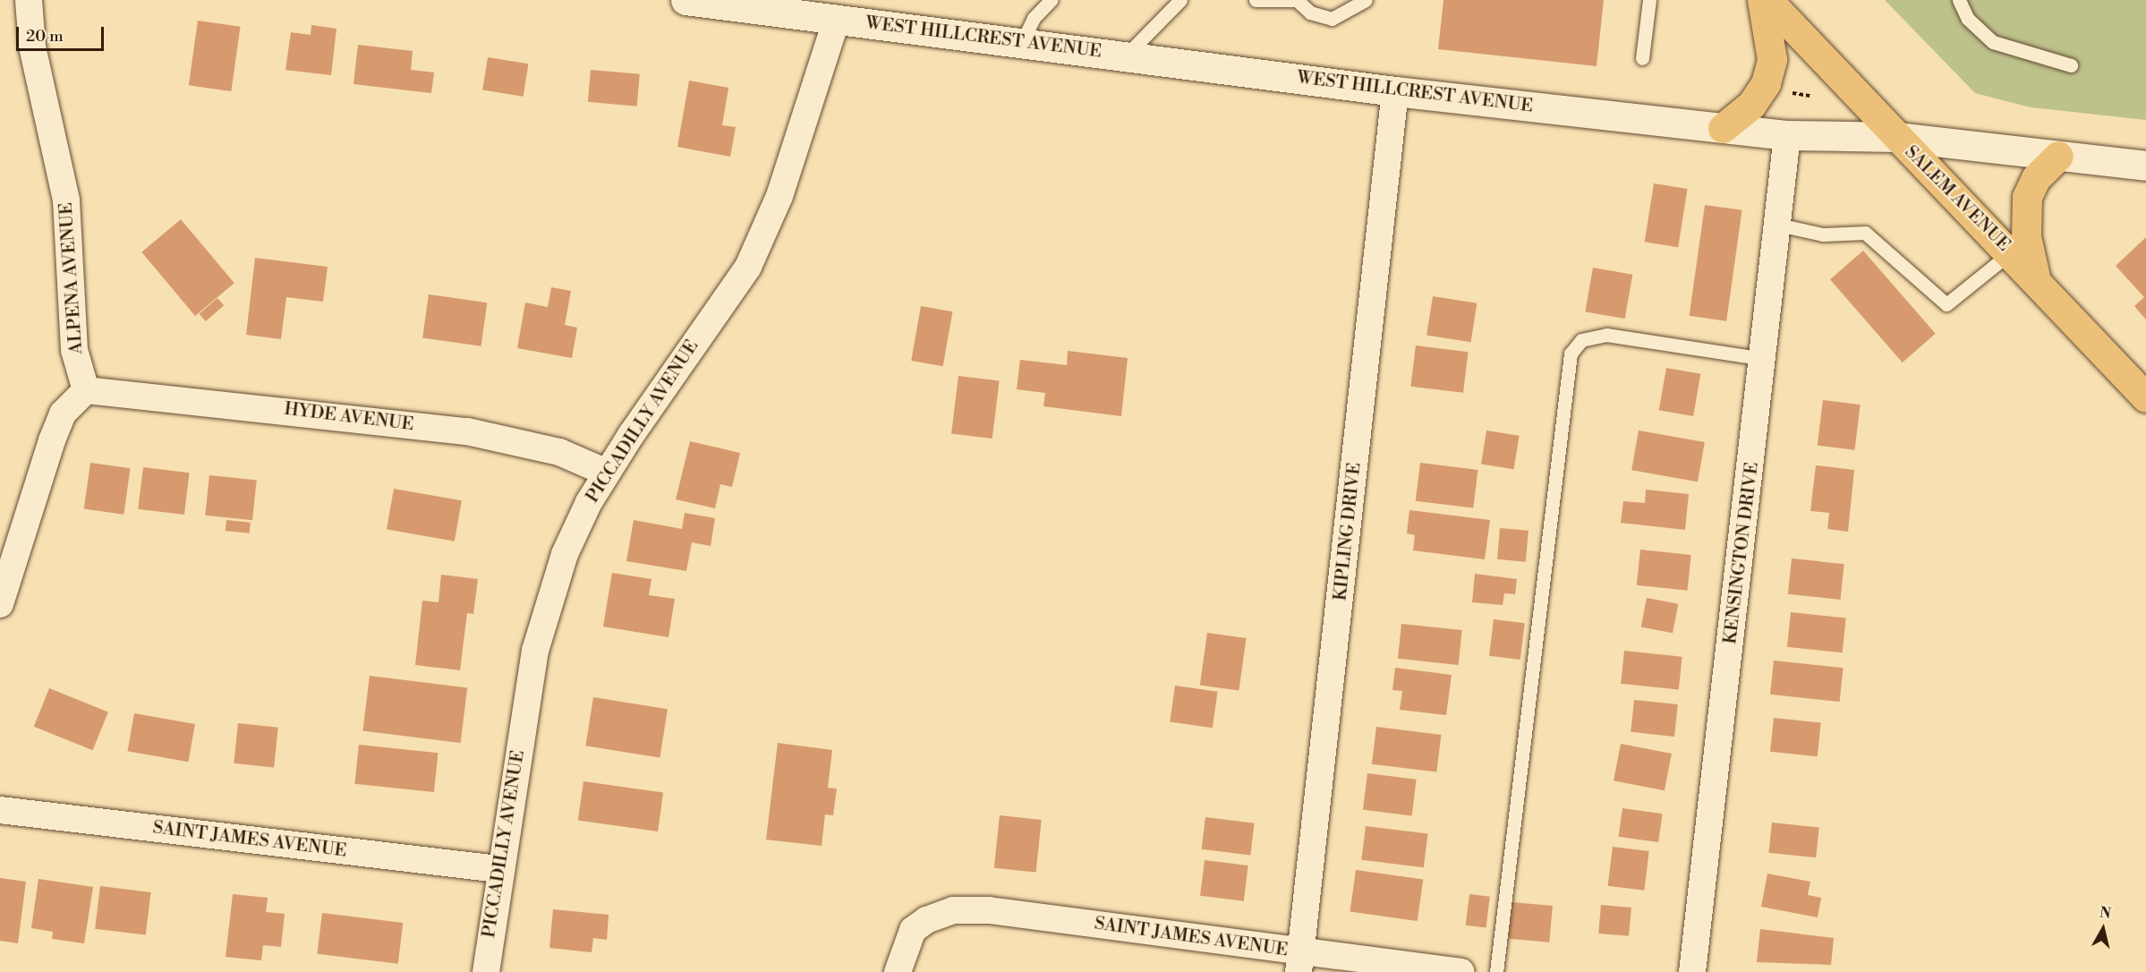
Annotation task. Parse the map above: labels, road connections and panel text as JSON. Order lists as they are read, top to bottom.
{
  "streets": {
    "main road": ["SALEM AVENUE"],
    "street": [
      "WEST HILLCREST AVENUE",
      "ALPENA AVENUE",
      "HYDE AVENUE",
      "PICCADILLY AVENUE",
      "KIPLING DRIVE",
      "KENSINGTON DRIVE",
      "SAINT JAMES AVENUE"
    ]
  },
  "crossings": [
    ["WEST HILLCREST AVENUE", "SALEM AVENUE"],
    ["WEST HILLCREST AVENUE", "PICCADILLY AVENUE"],
    ["WEST HILLCREST AVENUE", "KIPLING DRIVE"],
    ["WEST HILLCREST AVENUE", "KENSINGTON DRIVE"],
    ["ALPENA AVENUE", "HYDE AVENUE"],
    ["HYDE AVENUE", "PICCADILLY AVENUE"],
    ["PICCADILLY AVENUE", "SAINT JAMES AVENUE"],
    ["KIPLING DRIVE", "SAINT JAMES AVENUE"]
  ],
  "scale_bar": "20 m",
  "north": "top"
}
